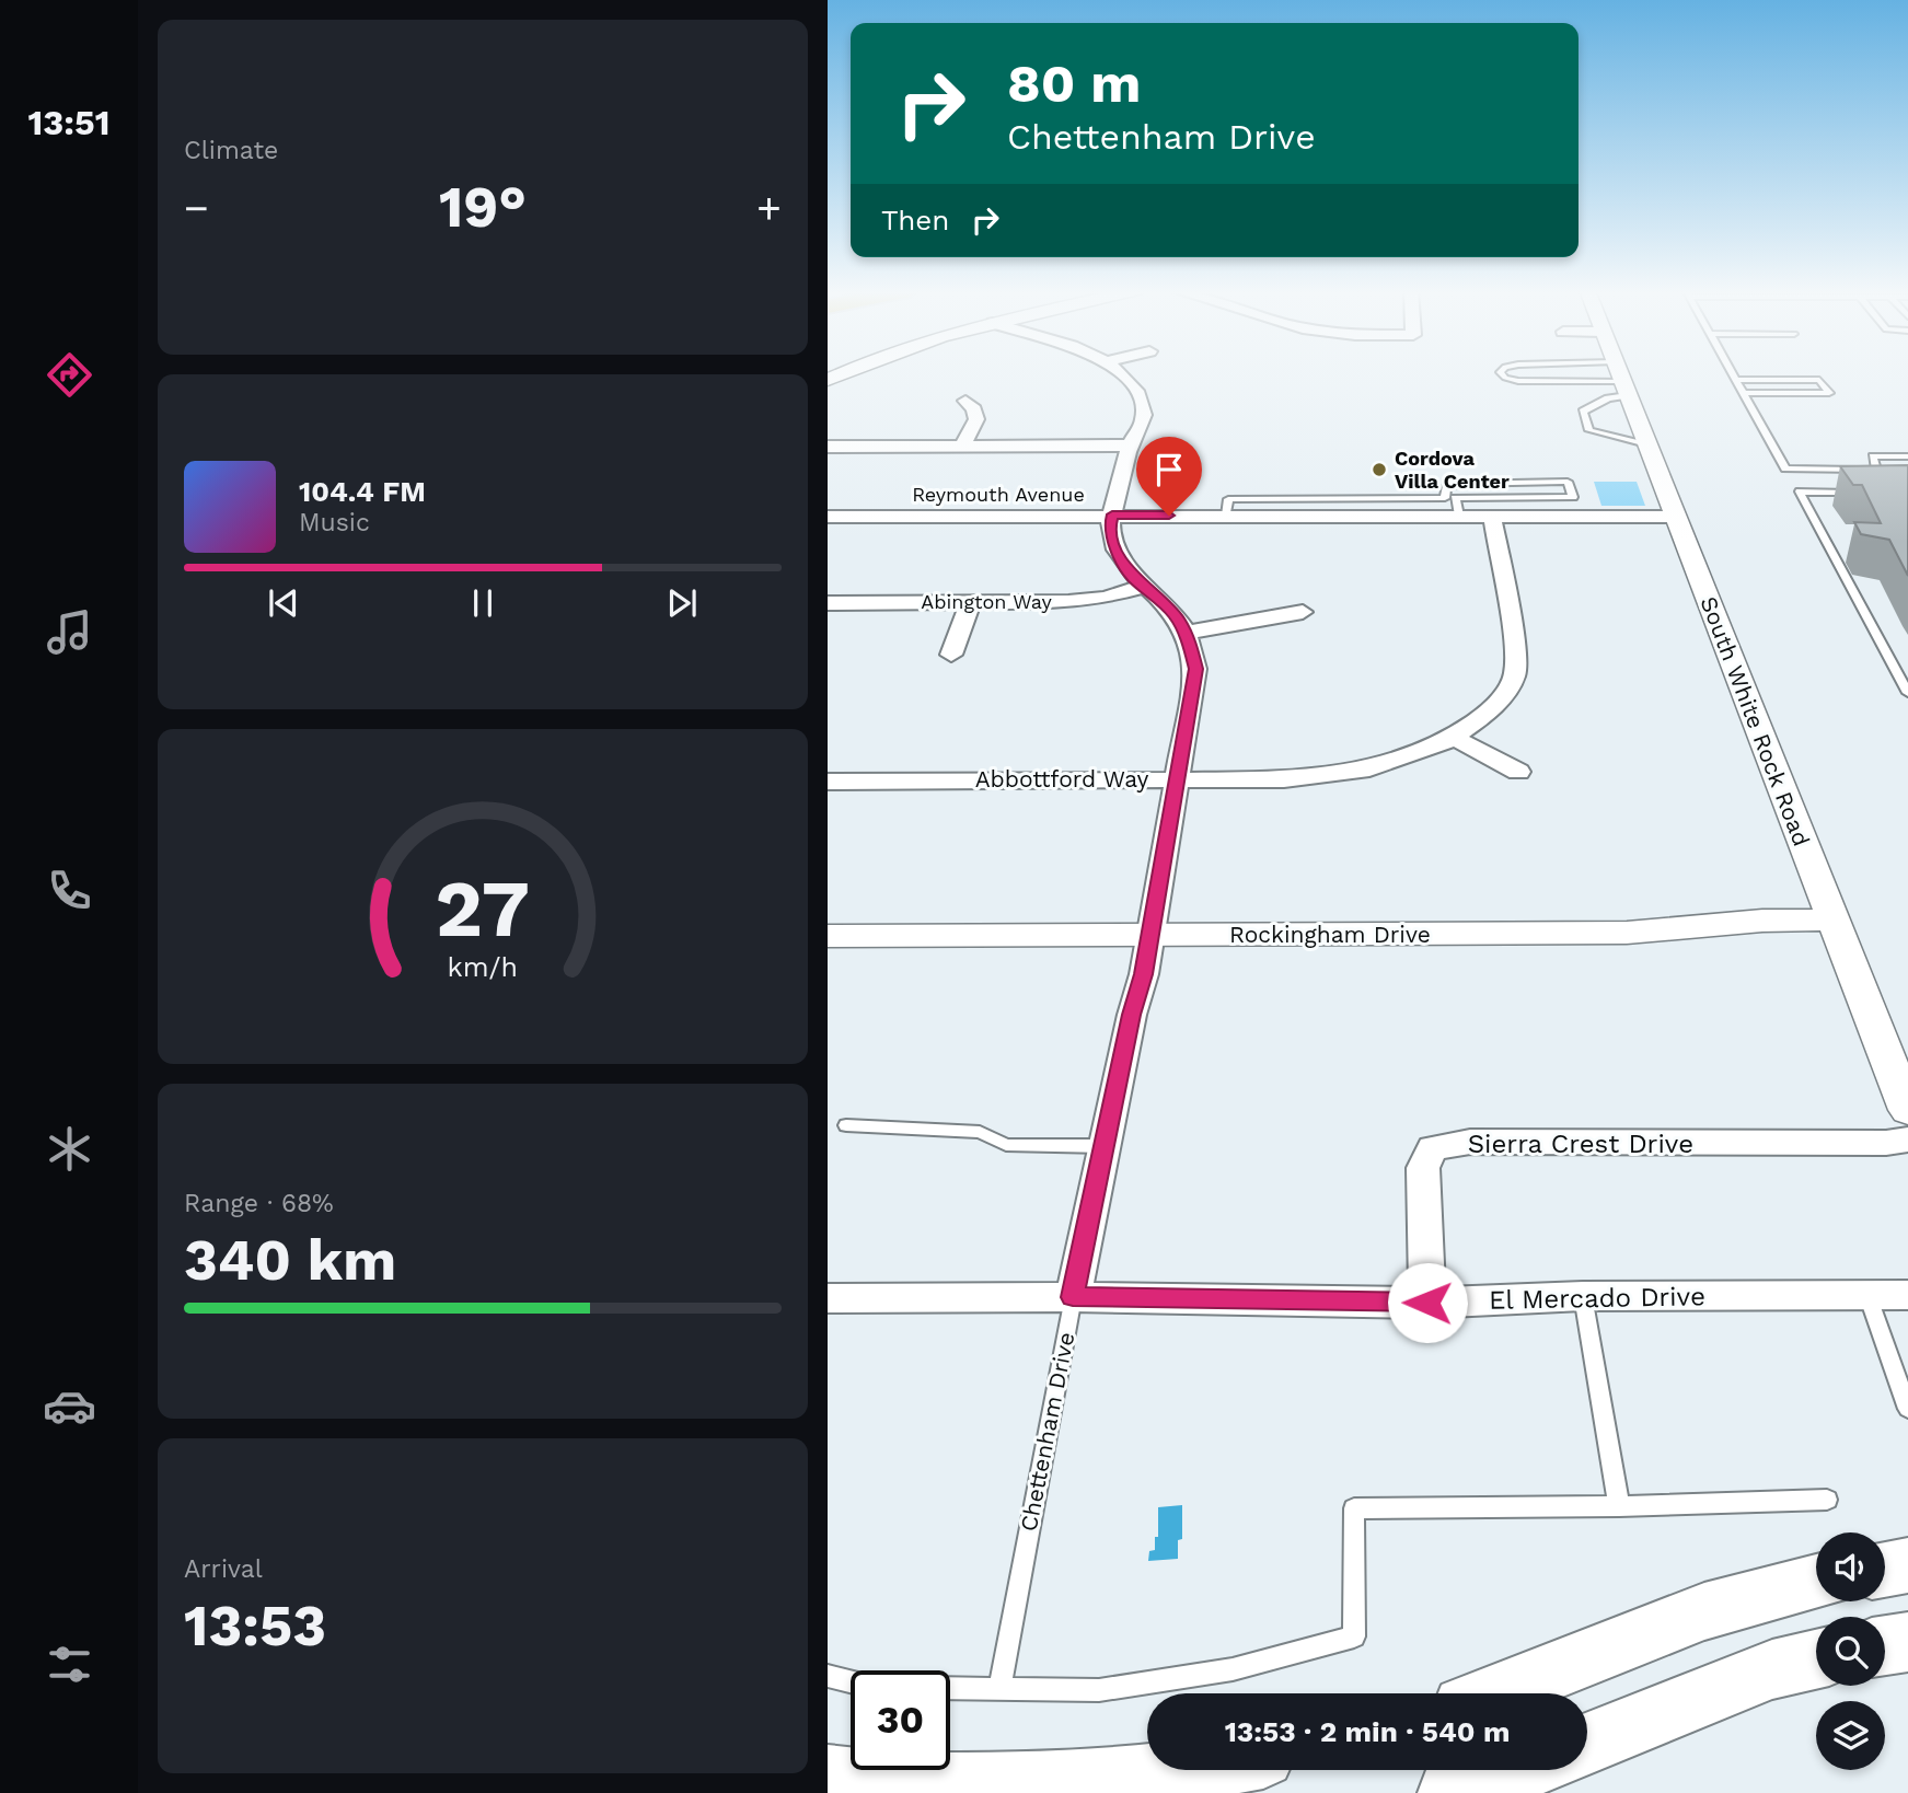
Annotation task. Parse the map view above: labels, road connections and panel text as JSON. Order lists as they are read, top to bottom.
{
  "streets": {
    "street": [
      "Reymouth Avenue",
      "Abington Way",
      "South White Rock Road",
      "Abbottford Way",
      "Rockingham Drive",
      "Sierra Crest Drive",
      "El Mercado Drive",
      "Chettenham Drive"
    ]
  },
  "crossings": [
    ["Reymouth Avenue", "South White Rock Road"],
    ["Reymouth Avenue", "Abbottford Way"],
    ["Reymouth Avenue", "Chettenham Drive"],
    ["Abington Way", "Chettenham Drive"],
    ["South White Rock Road", "Rockingham Drive"],
    ["Abbottford Way", "Chettenham Drive"],
    ["Rockingham Drive", "Chettenham Drive"],
    ["Sierra Crest Drive", "El Mercado Drive"],
    ["El Mercado Drive", "Chettenham Drive"]
  ],
  "places": ["Cordova Villa Center"],
  "page": {
    "tabs": "13:51",
    "tile": [
      "Climate",
      ["Range · 68%", "340 km"],
      ["Arrival", "13:53"]
    ],
    "turn": ["80 m", "Chettenham Drive"],
    "heat": ["−", "19°", "+"],
    "then": "Then",
    "song": ["104.4 FM", "Music"],
    "limit": "30",
    "trip": "13:53 · 2 min · 540 m",
    "gauge": ["27", "km/h"]
  }
}
